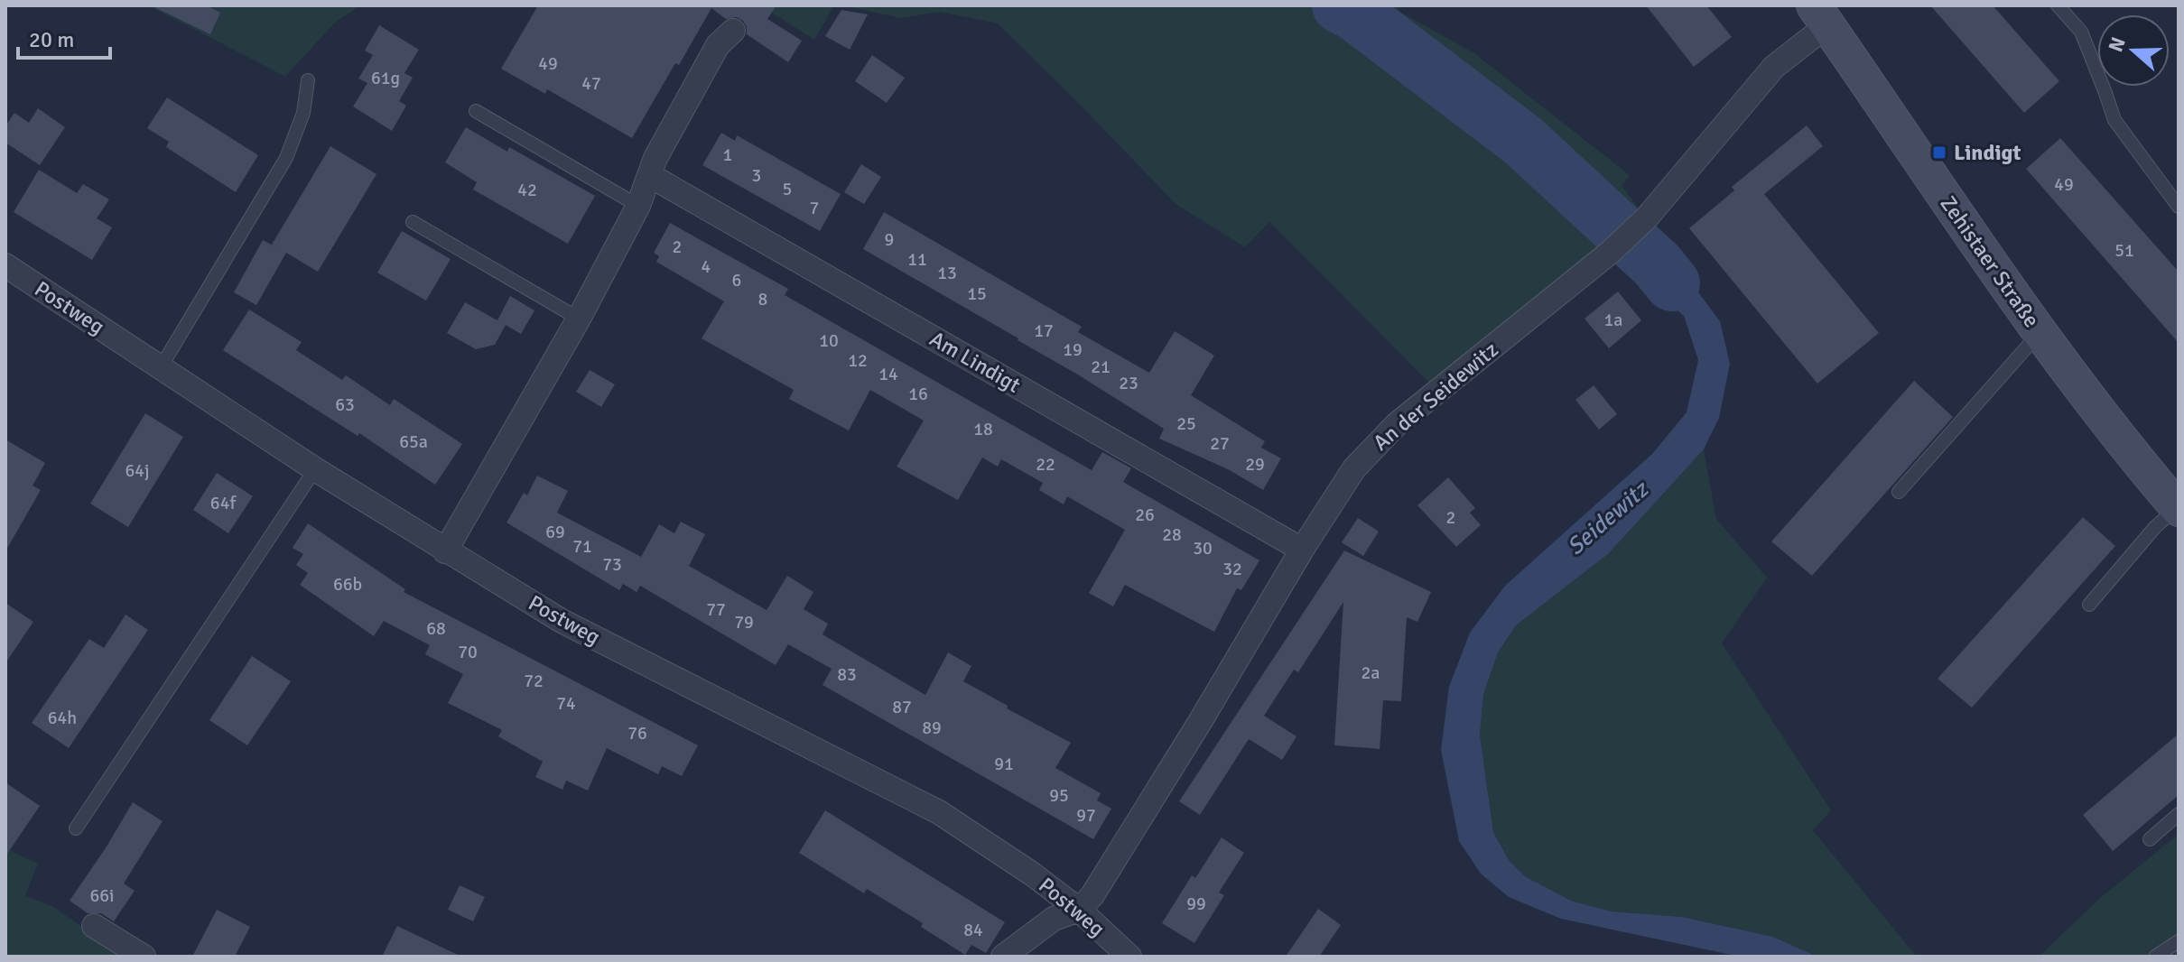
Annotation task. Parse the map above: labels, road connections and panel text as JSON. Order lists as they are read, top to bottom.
{
  "streets": {
    "main road": ["Zehistaer Straße"],
    "street": ["Postweg", "Am Lindigt", "An der Seidewitz"]
  },
  "crossings": [
    ["Zehistaer Straße", "An der Seidewitz"],
    ["Postweg", "An der Seidewitz"],
    ["Am Lindigt", "An der Seidewitz"]
  ],
  "water": ["Seidewitz"],
  "places": {
    "transit": ["Lindigt"]
  },
  "house_numbers": [
    "49",
    "61g",
    "47",
    "1",
    "3",
    "49",
    "5",
    "42",
    "7",
    "9",
    "2",
    "51",
    "11",
    "4",
    "13",
    "6",
    "15",
    "8",
    "1a",
    "17",
    "10",
    "19",
    "12",
    "21",
    "14",
    "23",
    "16",
    "63",
    "25",
    "18",
    "65a",
    "27",
    "22",
    "29",
    "64j",
    "64f",
    "26",
    "2",
    "69",
    "28",
    "71",
    "30",
    "73",
    "32",
    "66b",
    "77",
    "79",
    "68",
    "70",
    "2a",
    "83",
    "72",
    "74",
    "87",
    "64h",
    "89",
    "76",
    "91",
    "95",
    "97",
    "66i",
    "99",
    "84"
  ],
  "scale_bar": "20 m",
  "north": "left"
}
